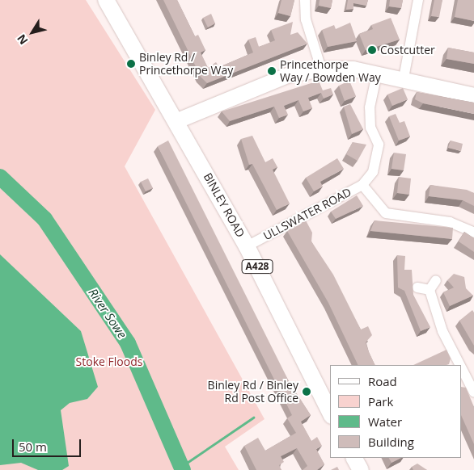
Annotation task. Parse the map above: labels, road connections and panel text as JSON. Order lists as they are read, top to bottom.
{
  "streets": {
    "main road": ["BINLEY ROAD", "A428"],
    "street": ["ULLSWATER ROAD"]
  },
  "crossings": [
    ["BINLEY ROAD", "ULLSWATER ROAD"]
  ],
  "water": ["River Sowe"],
  "parks": ["Stoke Floods"],
  "places": [
    "Costcutter",
    "Binley Rd / Princethorpe Way",
    "Princethorpe Way / Bowden Way",
    "Binley Rd / Binley Rd Post Office"
  ],
  "legend": [
    "Road",
    "Park",
    "Water",
    "Building"
  ],
  "scale_bar": "50 m",
  "north": "bottom left"
}
